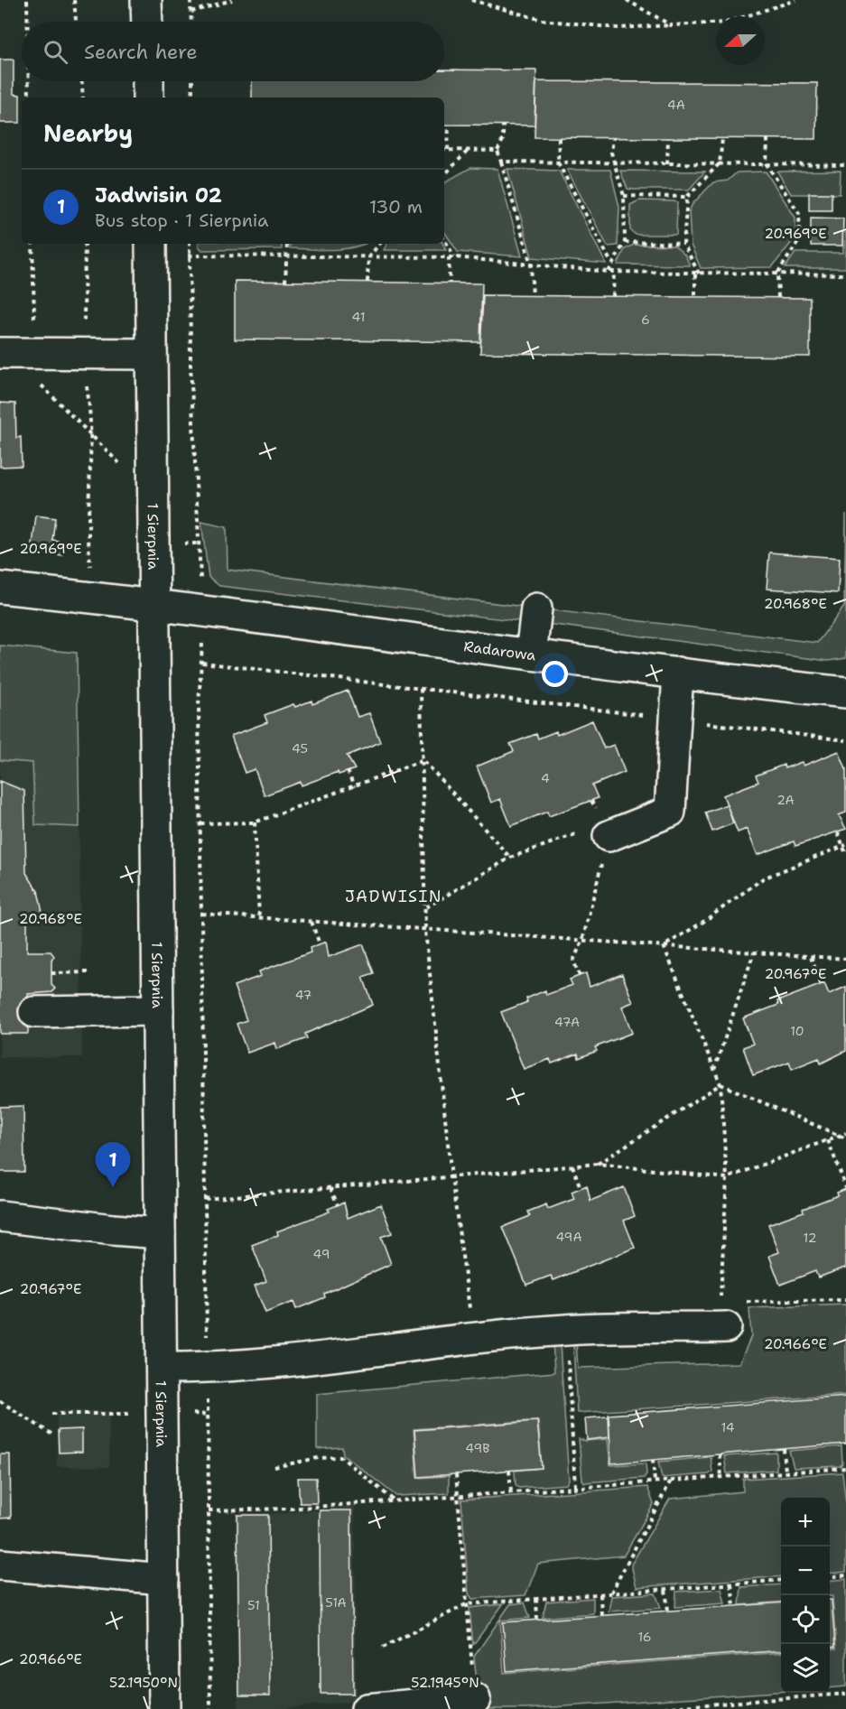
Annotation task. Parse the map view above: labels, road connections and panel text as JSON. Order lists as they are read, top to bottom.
{
  "streets": {
    "street": ["1 Sierpnia", "Radarowa"]
  },
  "crossings": [
    ["1 Sierpnia", "Radarowa"]
  ],
  "districts": ["JADWISIN"],
  "house_numbers": [
    "4A",
    "41",
    "6",
    "45",
    "4",
    "2A",
    "47",
    "47A",
    "10",
    "49A",
    "12",
    "49",
    "14",
    "49B",
    "51A",
    "51",
    "16"
  ],
  "north": "left",
  "page": {
    "search": "Search here",
    "heading": "Nearby",
    "list": [
      {
        "mark": "1",
        "name": "Jadwisin 02",
        "note": "Bus stop · 1 Sierpnia",
        "value": "130 m"
      }
    ],
    "pins": "1",
    "map_buttons": ["+", "−"]
  },
  "coordinates": [
    "20.969°E",
    "20.968°E",
    "20.967°E",
    "20.966°E",
    "52.1950°N",
    "52.1945°N"
  ]
}
